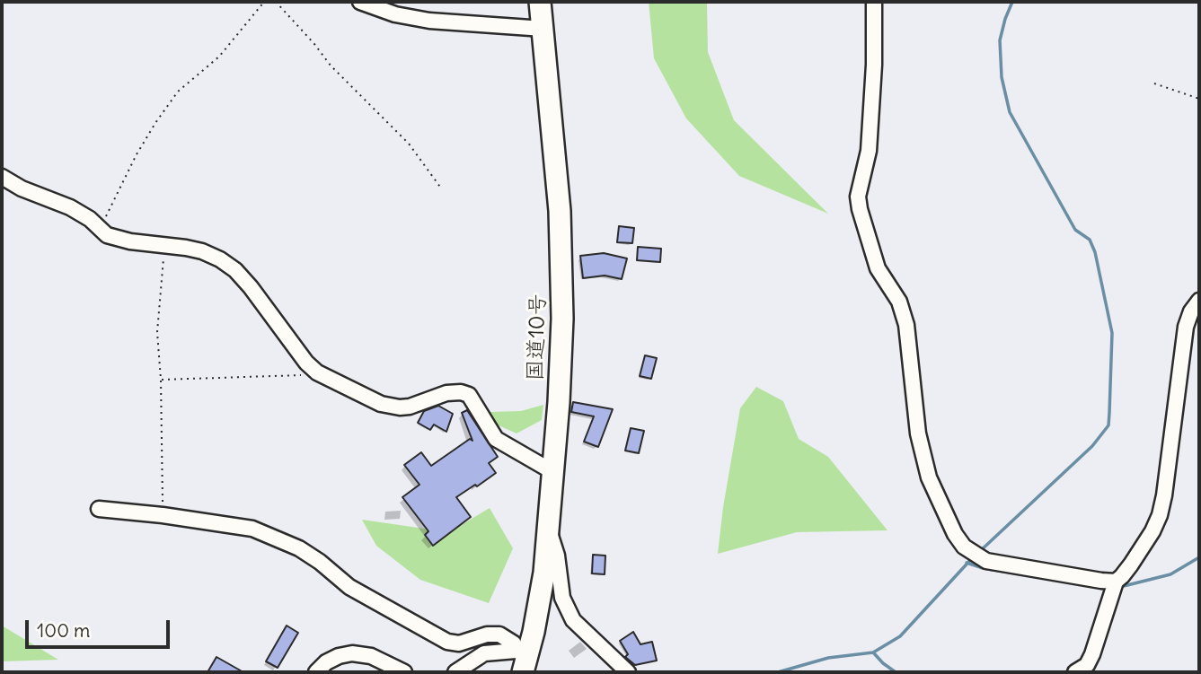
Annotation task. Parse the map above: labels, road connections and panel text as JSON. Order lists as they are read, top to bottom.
{
  "streets": {
    "highway": ["国道10号"]
  },
  "scale_bar": "100 m"
}
